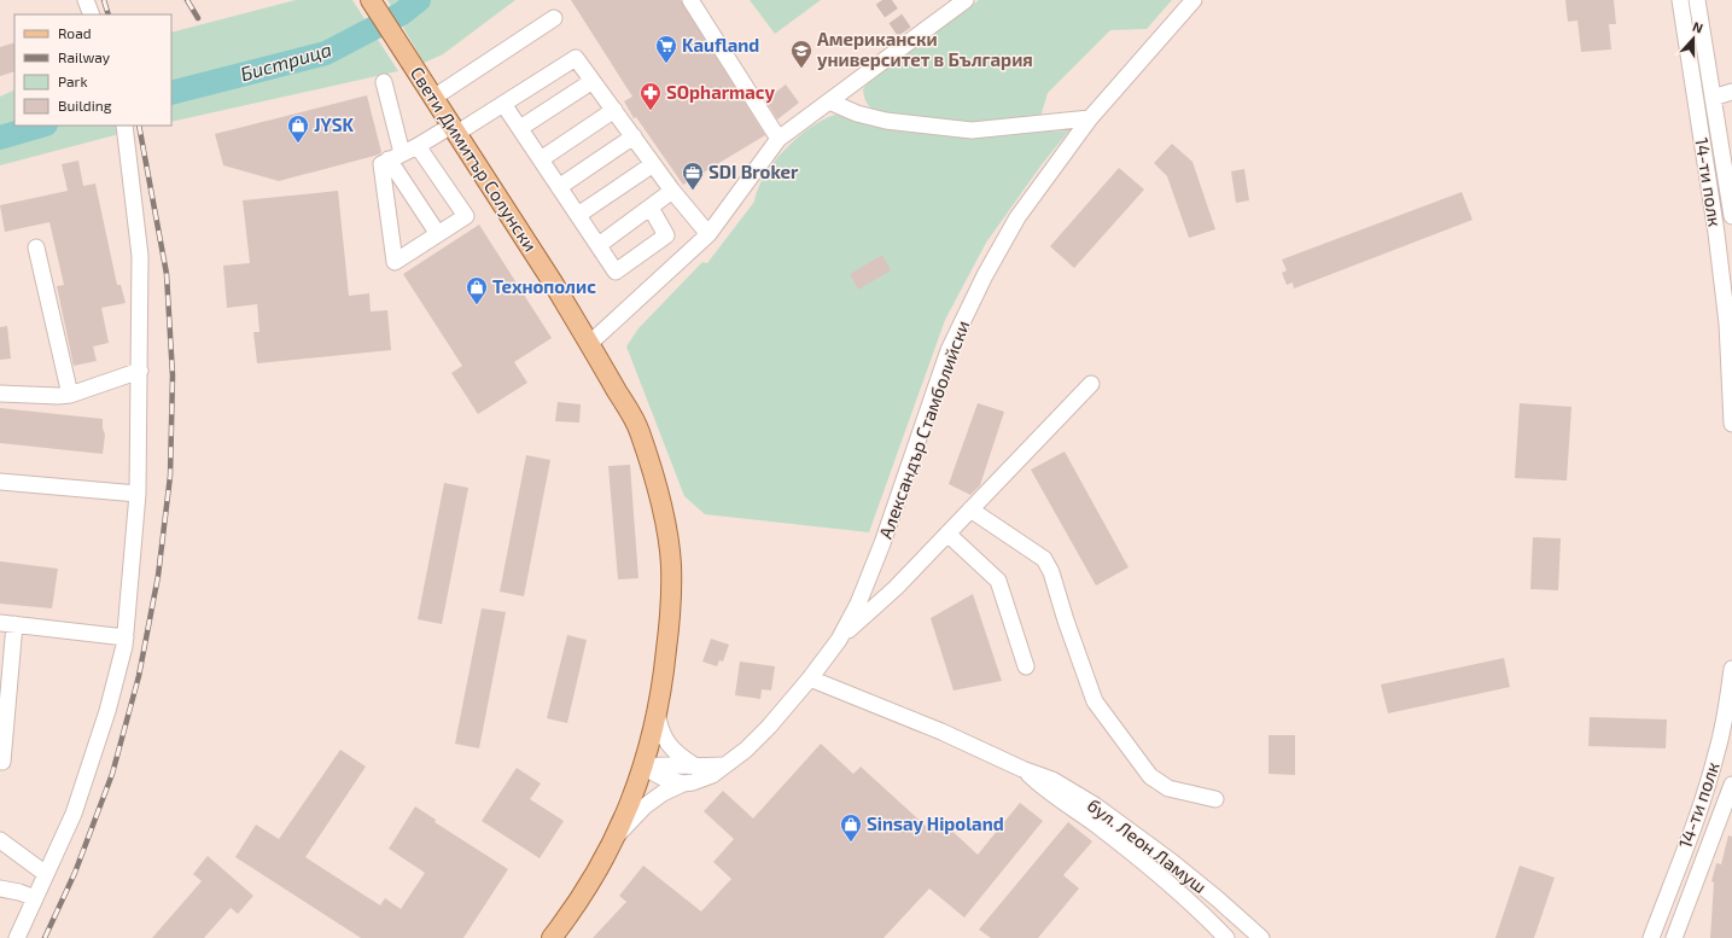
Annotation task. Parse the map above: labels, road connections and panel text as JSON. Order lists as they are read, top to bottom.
{
  "streets": {
    "main road": ["Свети Димитър Солунски"],
    "street": ["14-ти полк", "Александър Стамболийски", "бул. Леон Ламуш"]
  },
  "crossings": [
    ["Свети Димитър Солунски", "Александър Стамболийски"],
    ["Александър Стамболийски", "бул. Леон Ламуш"]
  ],
  "water": ["Бистрица"],
  "places": {
    "supermarket": ["Kaufland"],
    "school or university": ["Американски университет в България"],
    "pharmacy": ["SOpharmacy"],
    "shop": ["JYSK", "Технополис", "Sinsay Hipoland"],
    "office": ["SDI Broker"]
  },
  "legend": [
    "Road",
    "Railway",
    "Park",
    "Building"
  ],
  "north": "top"
}
